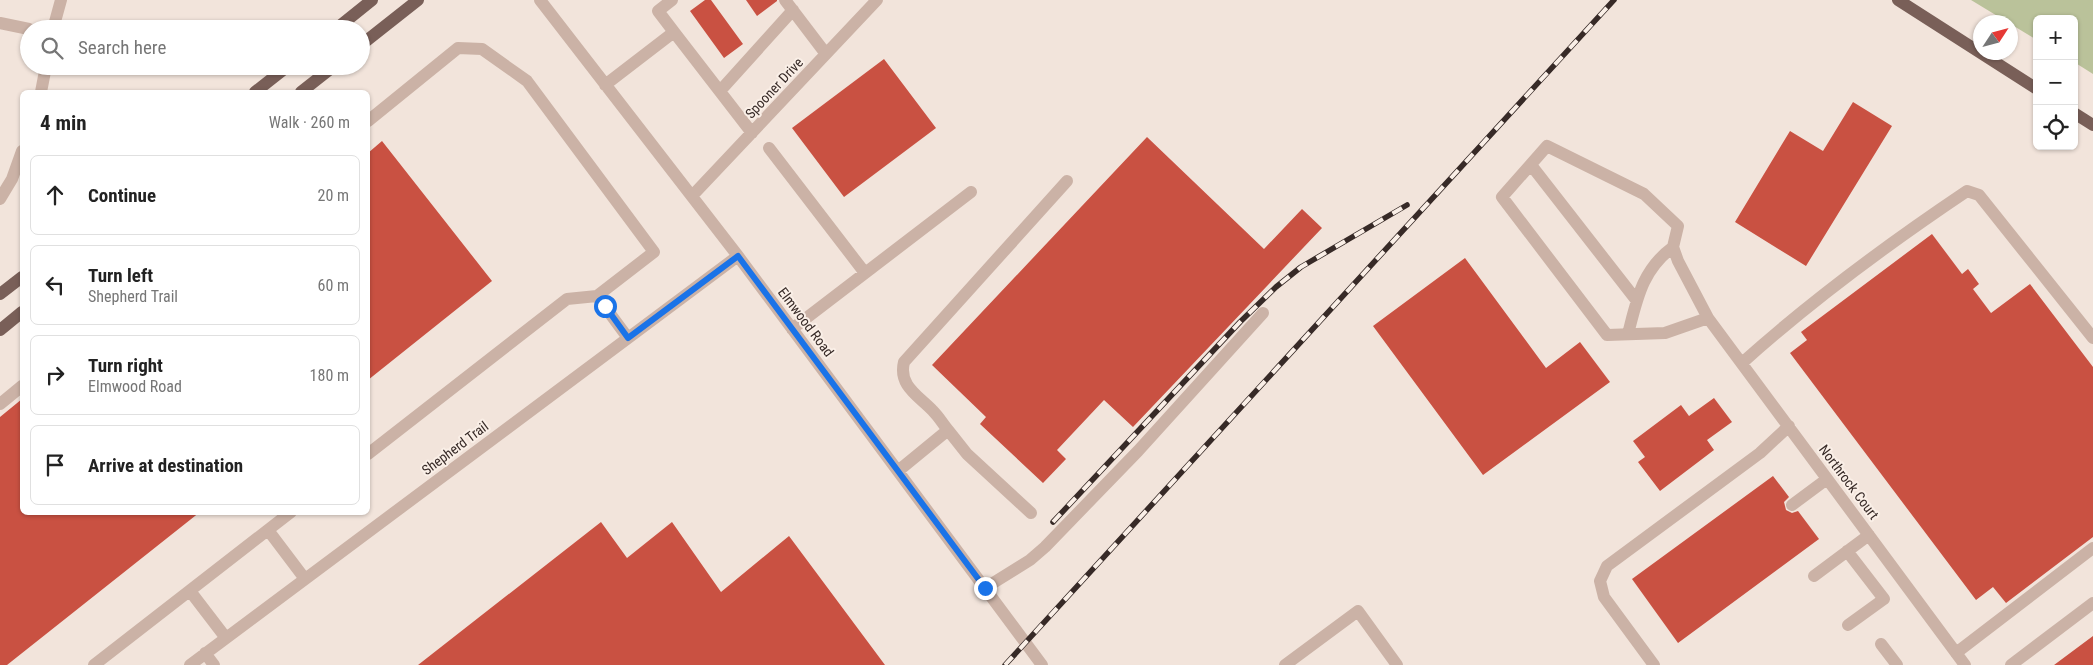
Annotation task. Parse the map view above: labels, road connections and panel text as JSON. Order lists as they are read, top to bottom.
{
  "streets": {
    "street": [
      "Spooner Drive",
      "Elmwood Road",
      "Shepherd Trail",
      "Northrock Court"
    ]
  },
  "crossings": [
    ["Spooner Drive", "Elmwood Road"],
    ["Elmwood Road", "Shepherd Trail"]
  ],
  "north": "top right",
  "page": {
    "map_buttons": ["+", "−"],
    "search": "Search here",
    "heading": ["4 min", "Walk · 260 m"],
    "list": [
      ["Continue", "20 m"],
      ["Turn left", "Shepherd Trail", "60 m"],
      ["Turn right", "Elmwood Road", "180 m"],
      "Arrive at destination"
    ]
  }
}
